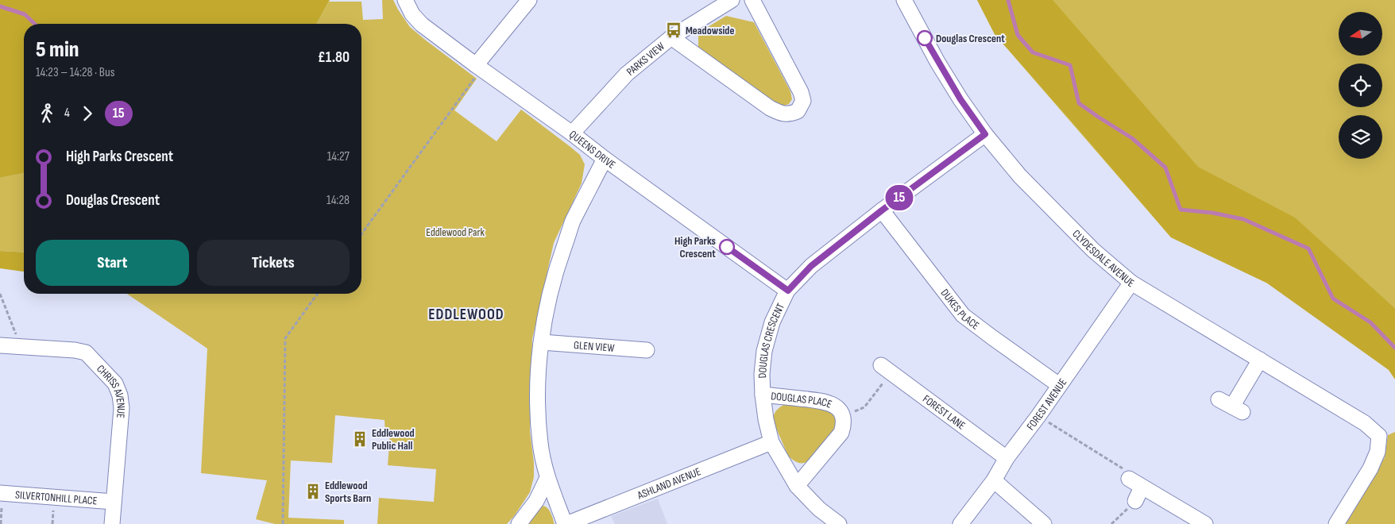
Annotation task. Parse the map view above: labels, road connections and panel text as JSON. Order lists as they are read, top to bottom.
{
  "streets": {
    "street": [
      "PARKS VIEW",
      "QUEENS DRIVE",
      "CLYDESDALE AVENUE",
      "DUKES PLACE",
      "DOUGLAS CRESCENT",
      "GLEN VIEW",
      "CHRISS AVENUE",
      "DOUGLAS PLACE",
      "FOREST AVENUE",
      "FOREST LANE",
      "ASHLAND AVENUE",
      "SILVERTONHILL PLACE"
    ]
  },
  "crossings": [
    ["PARKS VIEW", "QUEENS DRIVE"],
    ["QUEENS DRIVE", "DOUGLAS CRESCENT"],
    ["CLYDESDALE AVENUE", "DOUGLAS CRESCENT"],
    ["CLYDESDALE AVENUE", "FOREST AVENUE"],
    ["DUKES PLACE", "DOUGLAS CRESCENT"],
    ["DUKES PLACE", "FOREST AVENUE"],
    ["DOUGLAS CRESCENT", "DOUGLAS PLACE"],
    ["DOUGLAS CRESCENT", "ASHLAND AVENUE"],
    ["CHRISS AVENUE", "SILVERTONHILL PLACE"],
    ["FOREST AVENUE", "FOREST LANE"]
  ],
  "districts": ["EDDLEWOOD"],
  "parks": ["Eddlewood Park"],
  "places": {
    "bus stop": ["Meadowside"],
    "other": ["Douglas Crescent", "High Parks Crescent"],
    "building": ["Eddlewood Public Hall", "Eddlewood Sports Barn"]
  },
  "lines": ["bus line 15"],
  "north": "left",
  "page": {
    "on_map": "15",
    "heading": ["5 min", "14:23 – 14:28 · Bus", "£1.80"],
    "legs": ["4", "15"],
    "list": [
      {
        "name": "High Parks Crescent",
        "value": "14:27"
      },
      {
        "name": "Douglas Crescent",
        "value": "14:28"
      }
    ],
    "buttons": ["Start", "Tickets"]
  }
}
